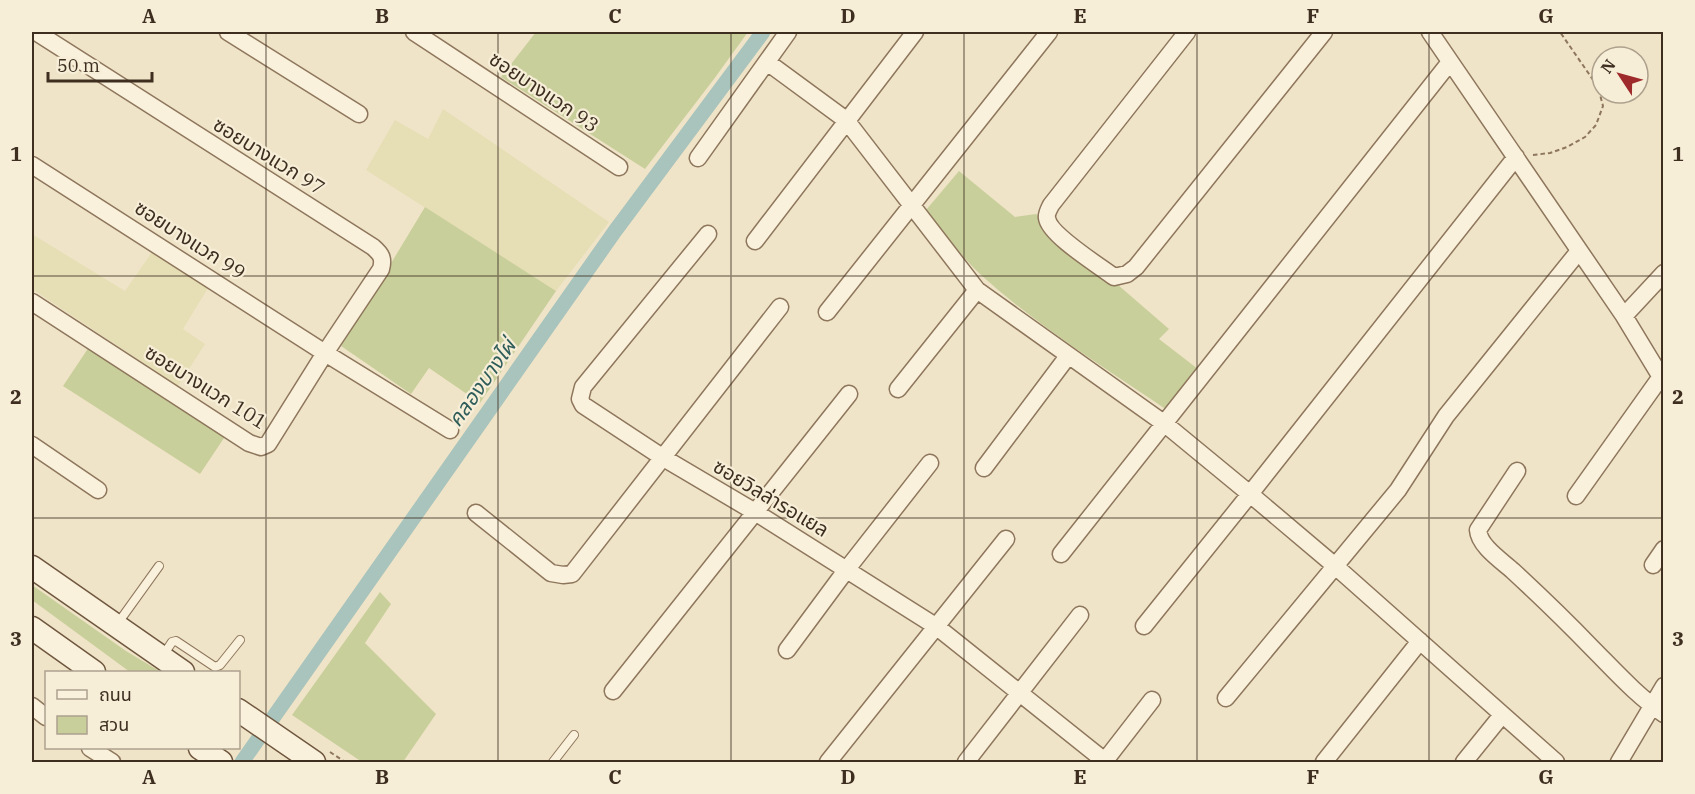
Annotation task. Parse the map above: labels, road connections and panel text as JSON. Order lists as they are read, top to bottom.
{
  "streets": {
    "street": [
      "ซอยบางแวก 93",
      "ซอยบางแวก 97",
      "ซอยบางแวก 99",
      "ซอยบางแวก 101",
      "ซอยวิลล่ารอแยล"
    ]
  },
  "crossings": [
    ["ซอยบางแวก 97", "ซอยบางแวก 99"],
    ["ซอยบางแวก 97", "ซอยบางแวก 101"],
    ["ซอยบางแวก 99", "ซอยบางแวก 101"]
  ],
  "water": ["คลองบางไผ่"],
  "legend": ["ถนน", "สวน"],
  "scale_bar": "50 m",
  "north": "top left",
  "grid": {
    "columns": [
      "A",
      "B",
      "C",
      "D",
      "E",
      "F",
      "G"
    ],
    "rows": ["1", "2", "3"]
  }
}
